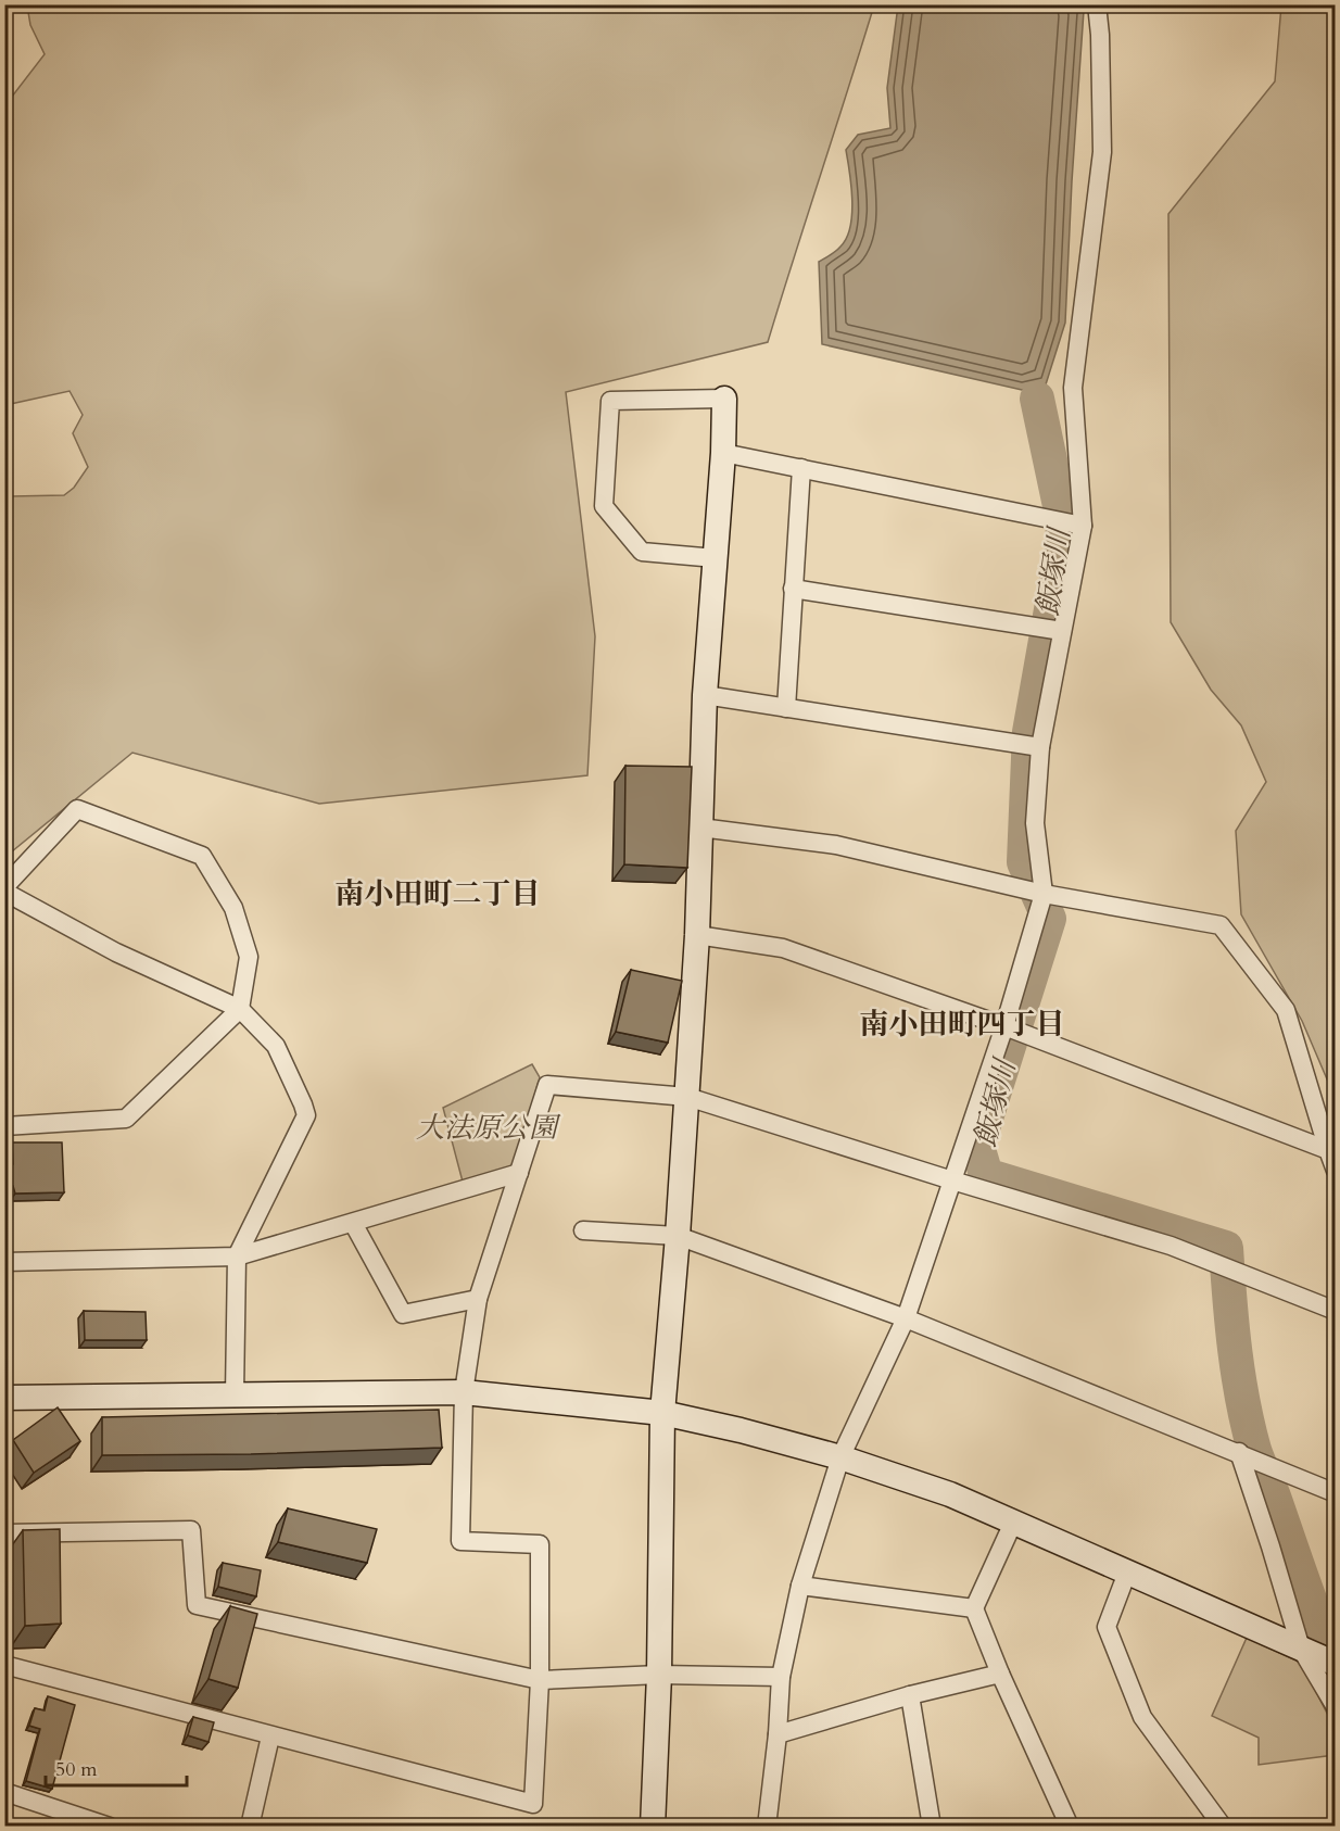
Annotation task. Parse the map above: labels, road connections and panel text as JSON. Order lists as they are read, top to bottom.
{
  "districts": ["南小田町二丁目", "南小田町四丁目"],
  "water": ["飯塚川"],
  "parks": ["大法原公園"],
  "scale_bar": "50 m"
}
